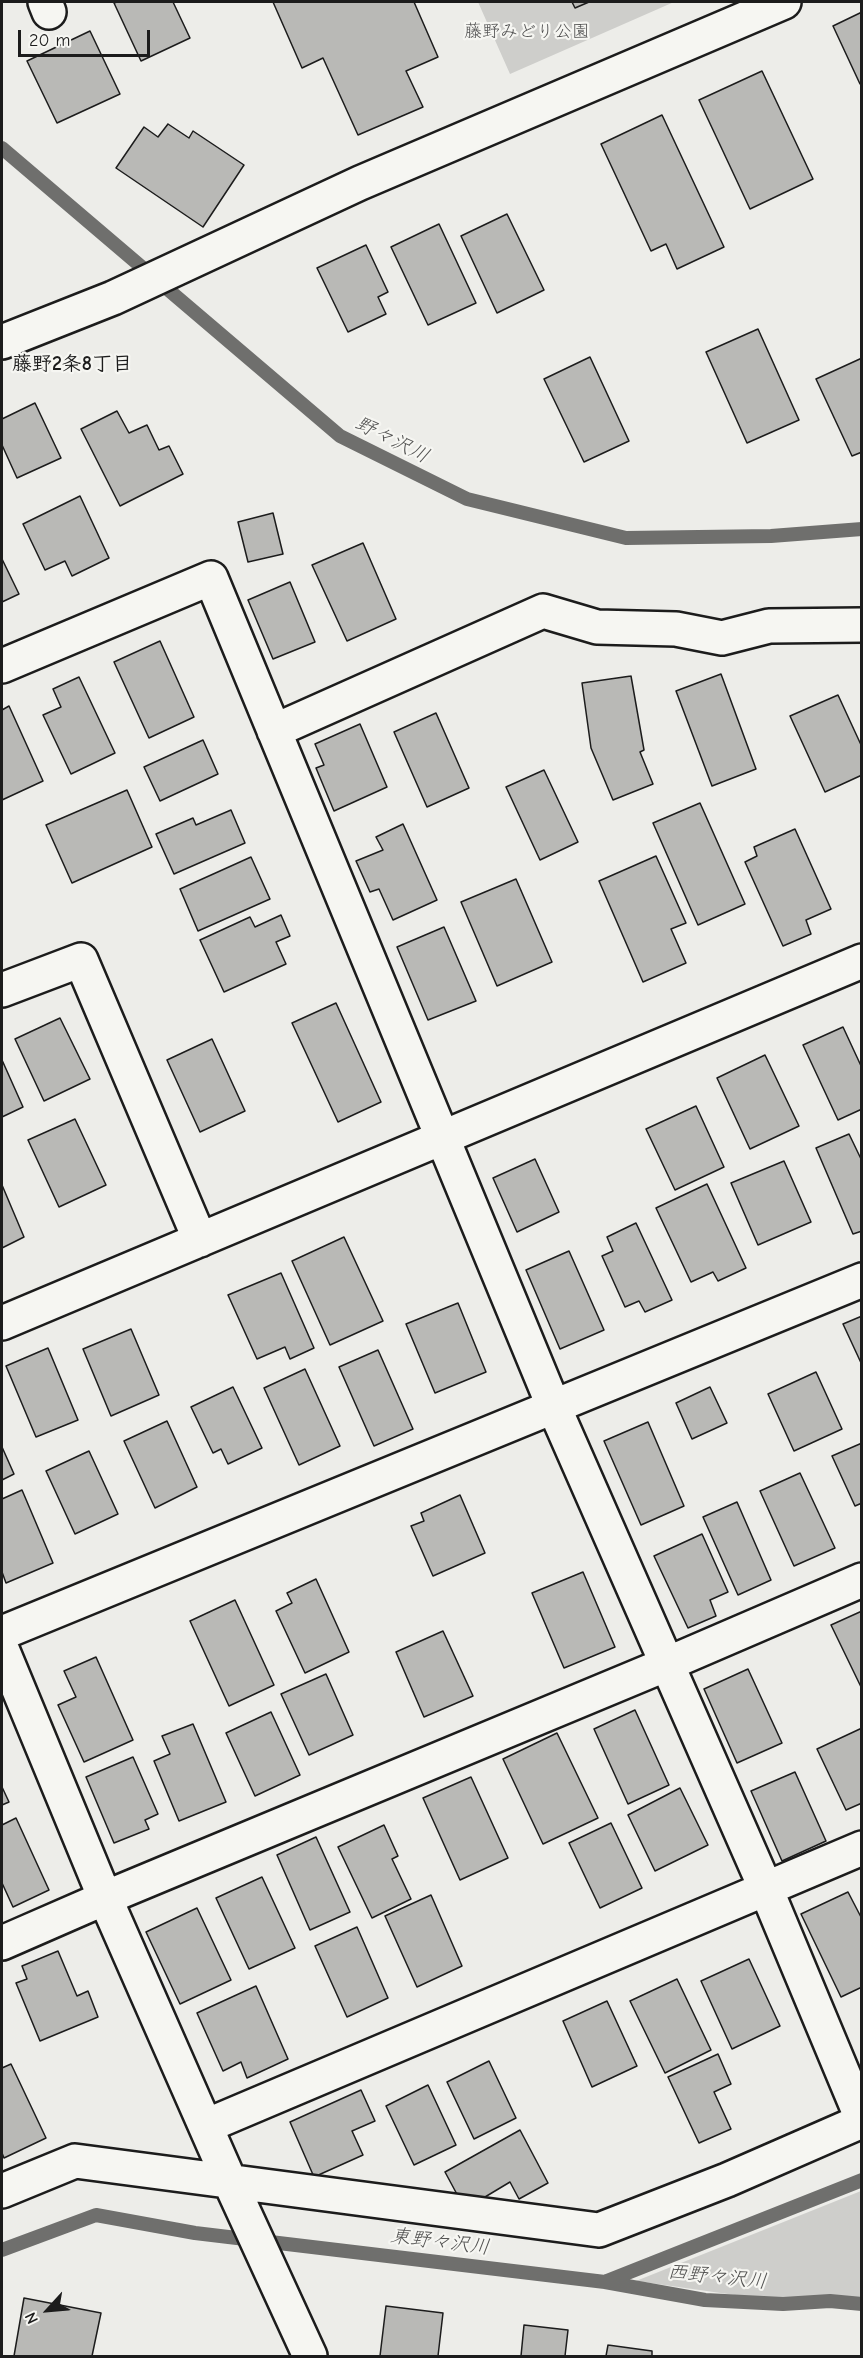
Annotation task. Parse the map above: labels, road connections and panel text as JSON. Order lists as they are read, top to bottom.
{
  "districts": ["藤野2条8丁目"],
  "water": ["野々沢川", "東野々沢川", "西野々沢川"],
  "parks": ["藤野みどり公園"],
  "scale_bar": "20 m",
  "north": "bottom left"
}
